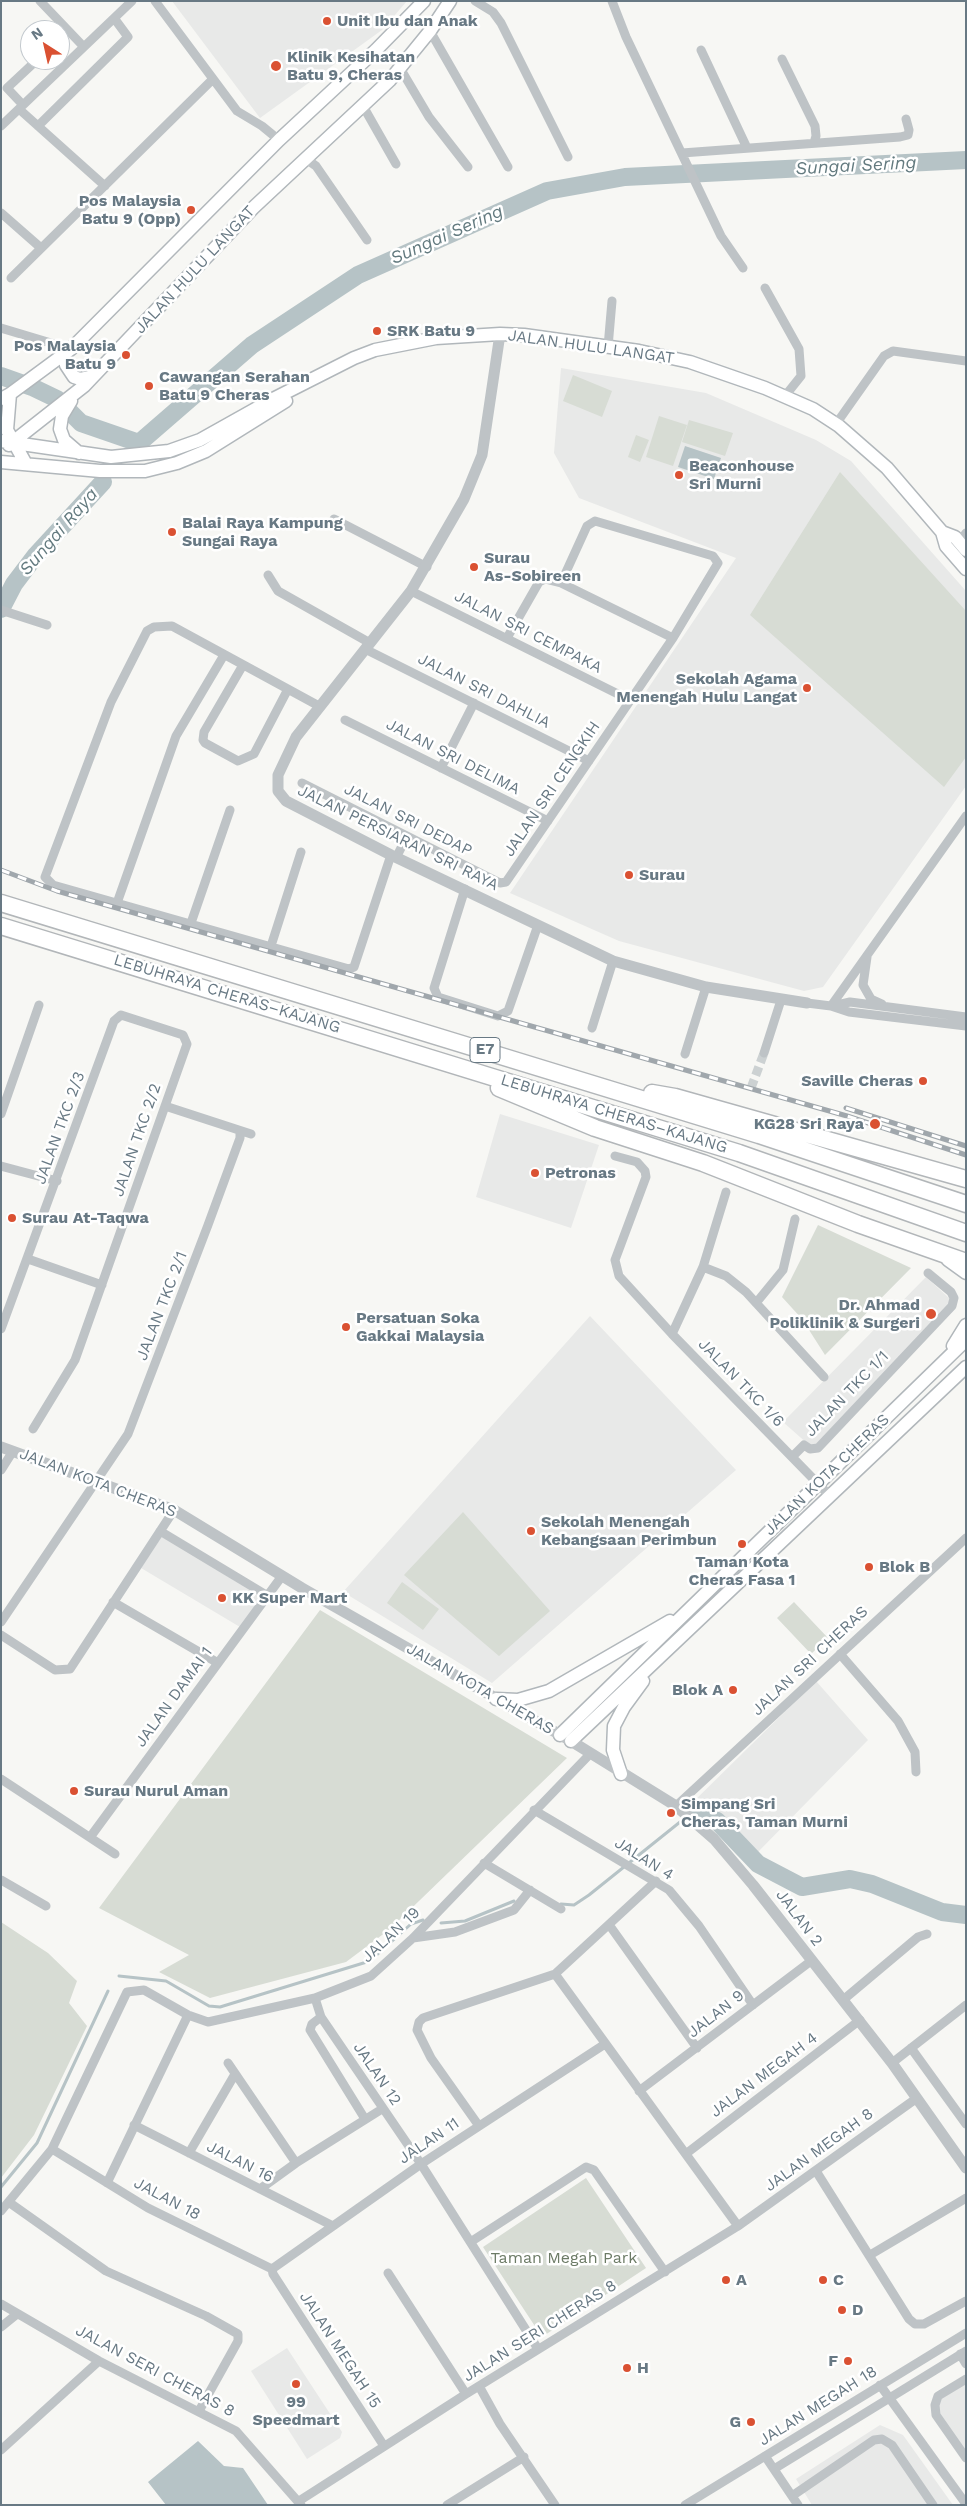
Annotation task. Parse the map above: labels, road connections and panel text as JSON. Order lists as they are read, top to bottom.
{
  "streets": {
    "highway": ["LEBUHRAYA CHERAS–KAJANG", "E7"],
    "main road": ["JALAN HULU LANGAT", "JALAN KOTA CHERAS"],
    "street": [
      "JALAN SRI CEMPAKA",
      "JALAN SRI DAHLIA",
      "JALAN SRI DELIMA",
      "JALAN SRI CENGKIH",
      "JALAN SRI DEDAP",
      "JALAN PERSIARAN SRI RAYA",
      "JALAN TKC 2/3",
      "JALAN TKC 2/2",
      "JALAN TKC 2/1",
      "JALAN TKC 1/6",
      "JALAN TKC 1/1",
      "JALAN SRI CHERAS",
      "JALAN DAMAI 1",
      "JALAN 4",
      "JALAN 2",
      "JALAN 19",
      "JALAN 9",
      "JALAN 12",
      "JALAN MEGAH 4",
      "JALAN 11",
      "JALAN MEGAH 8",
      "JALAN 16",
      "JALAN 18",
      "JALAN SERI CHERAS 8",
      "JALAN MEGAH 15",
      "JALAN MEGAH 18"
    ]
  },
  "crossings": [
    ["JALAN HULU LANGAT", "JALAN PERSIARAN SRI RAYA"],
    ["JALAN SRI CEMPAKA", "JALAN SRI CENGKIH"],
    ["JALAN SRI CEMPAKA", "JALAN PERSIARAN SRI RAYA"],
    ["JALAN SRI DAHLIA", "JALAN SRI CENGKIH"],
    ["JALAN SRI DAHLIA", "JALAN PERSIARAN SRI RAYA"],
    ["JALAN SRI DELIMA", "JALAN SRI CENGKIH"],
    ["JALAN SRI CENGKIH", "JALAN SRI DEDAP"],
    ["JALAN TKC 2/3", "JALAN TKC 2/2"],
    ["JALAN TKC 2/1", "JALAN KOTA CHERAS"],
    ["JALAN TKC 1/6", "JALAN TKC 1/1"],
    ["JALAN TKC 1/6", "JALAN KOTA CHERAS"],
    ["JALAN KOTA CHERAS", "JALAN DAMAI 1"],
    ["JALAN KOTA CHERAS", "JALAN 2"],
    ["JALAN SRI CHERAS", "JALAN 2"],
    ["JALAN 4", "JALAN 19"],
    ["JALAN 4", "JALAN 9"],
    ["JALAN 2", "JALAN 19"],
    ["JALAN 2", "JALAN 9"],
    ["JALAN 2", "JALAN MEGAH 4"],
    ["JALAN 2", "JALAN MEGAH 8"],
    ["JALAN 19", "JALAN 12"],
    ["JALAN 19", "JALAN 18"],
    ["JALAN 12", "JALAN 11"],
    ["JALAN 12", "JALAN SERI CHERAS 8"],
    ["JALAN 11", "JALAN 16"],
    ["JALAN 11", "JALAN 18"],
    ["JALAN 11", "JALAN MEGAH 15"],
    ["JALAN MEGAH 8", "JALAN SERI CHERAS 8"],
    ["JALAN 18", "JALAN MEGAH 15"],
    ["JALAN SERI CHERAS 8", "JALAN MEGAH 15"]
  ],
  "water": ["Sungai Sering", "Sungai Raya"],
  "parks": ["Taman Megah Park"],
  "places": [
    "Unit Ibu dan Anak",
    "Klinik Kesihatan Batu 9, Cheras",
    "Pos Malaysia Batu 9 (Opp)",
    "SRK Batu 9",
    "Pos Malaysia Batu 9",
    "Cawangan Serahan Batu 9 Cheras",
    "Beaconhouse Sri Murni",
    "Balai Raya Kampung Sungai Raya",
    "Surau As-Sobireen",
    "Sekolah Agama Menengah Hulu Langat",
    "Surau",
    "Saville Cheras",
    "KG28 Sri Raya",
    "Petronas",
    "Surau At-Taqwa",
    "Dr. Ahmad Poliklinik & Surgeri",
    "Persatuan Soka Gakkai Malaysia",
    "Sekolah Menengah Kebangsaan Perimbun",
    "Taman Kota Cheras Fasa 1",
    "Blok B",
    "KK Super Mart",
    "Blok A",
    "Surau Nurul Aman",
    "Simpang Sri Cheras, Taman Murni",
    "A",
    "C",
    "D",
    "F",
    "H",
    "99 Speedmart",
    "G"
  ],
  "north": "top left"
}
